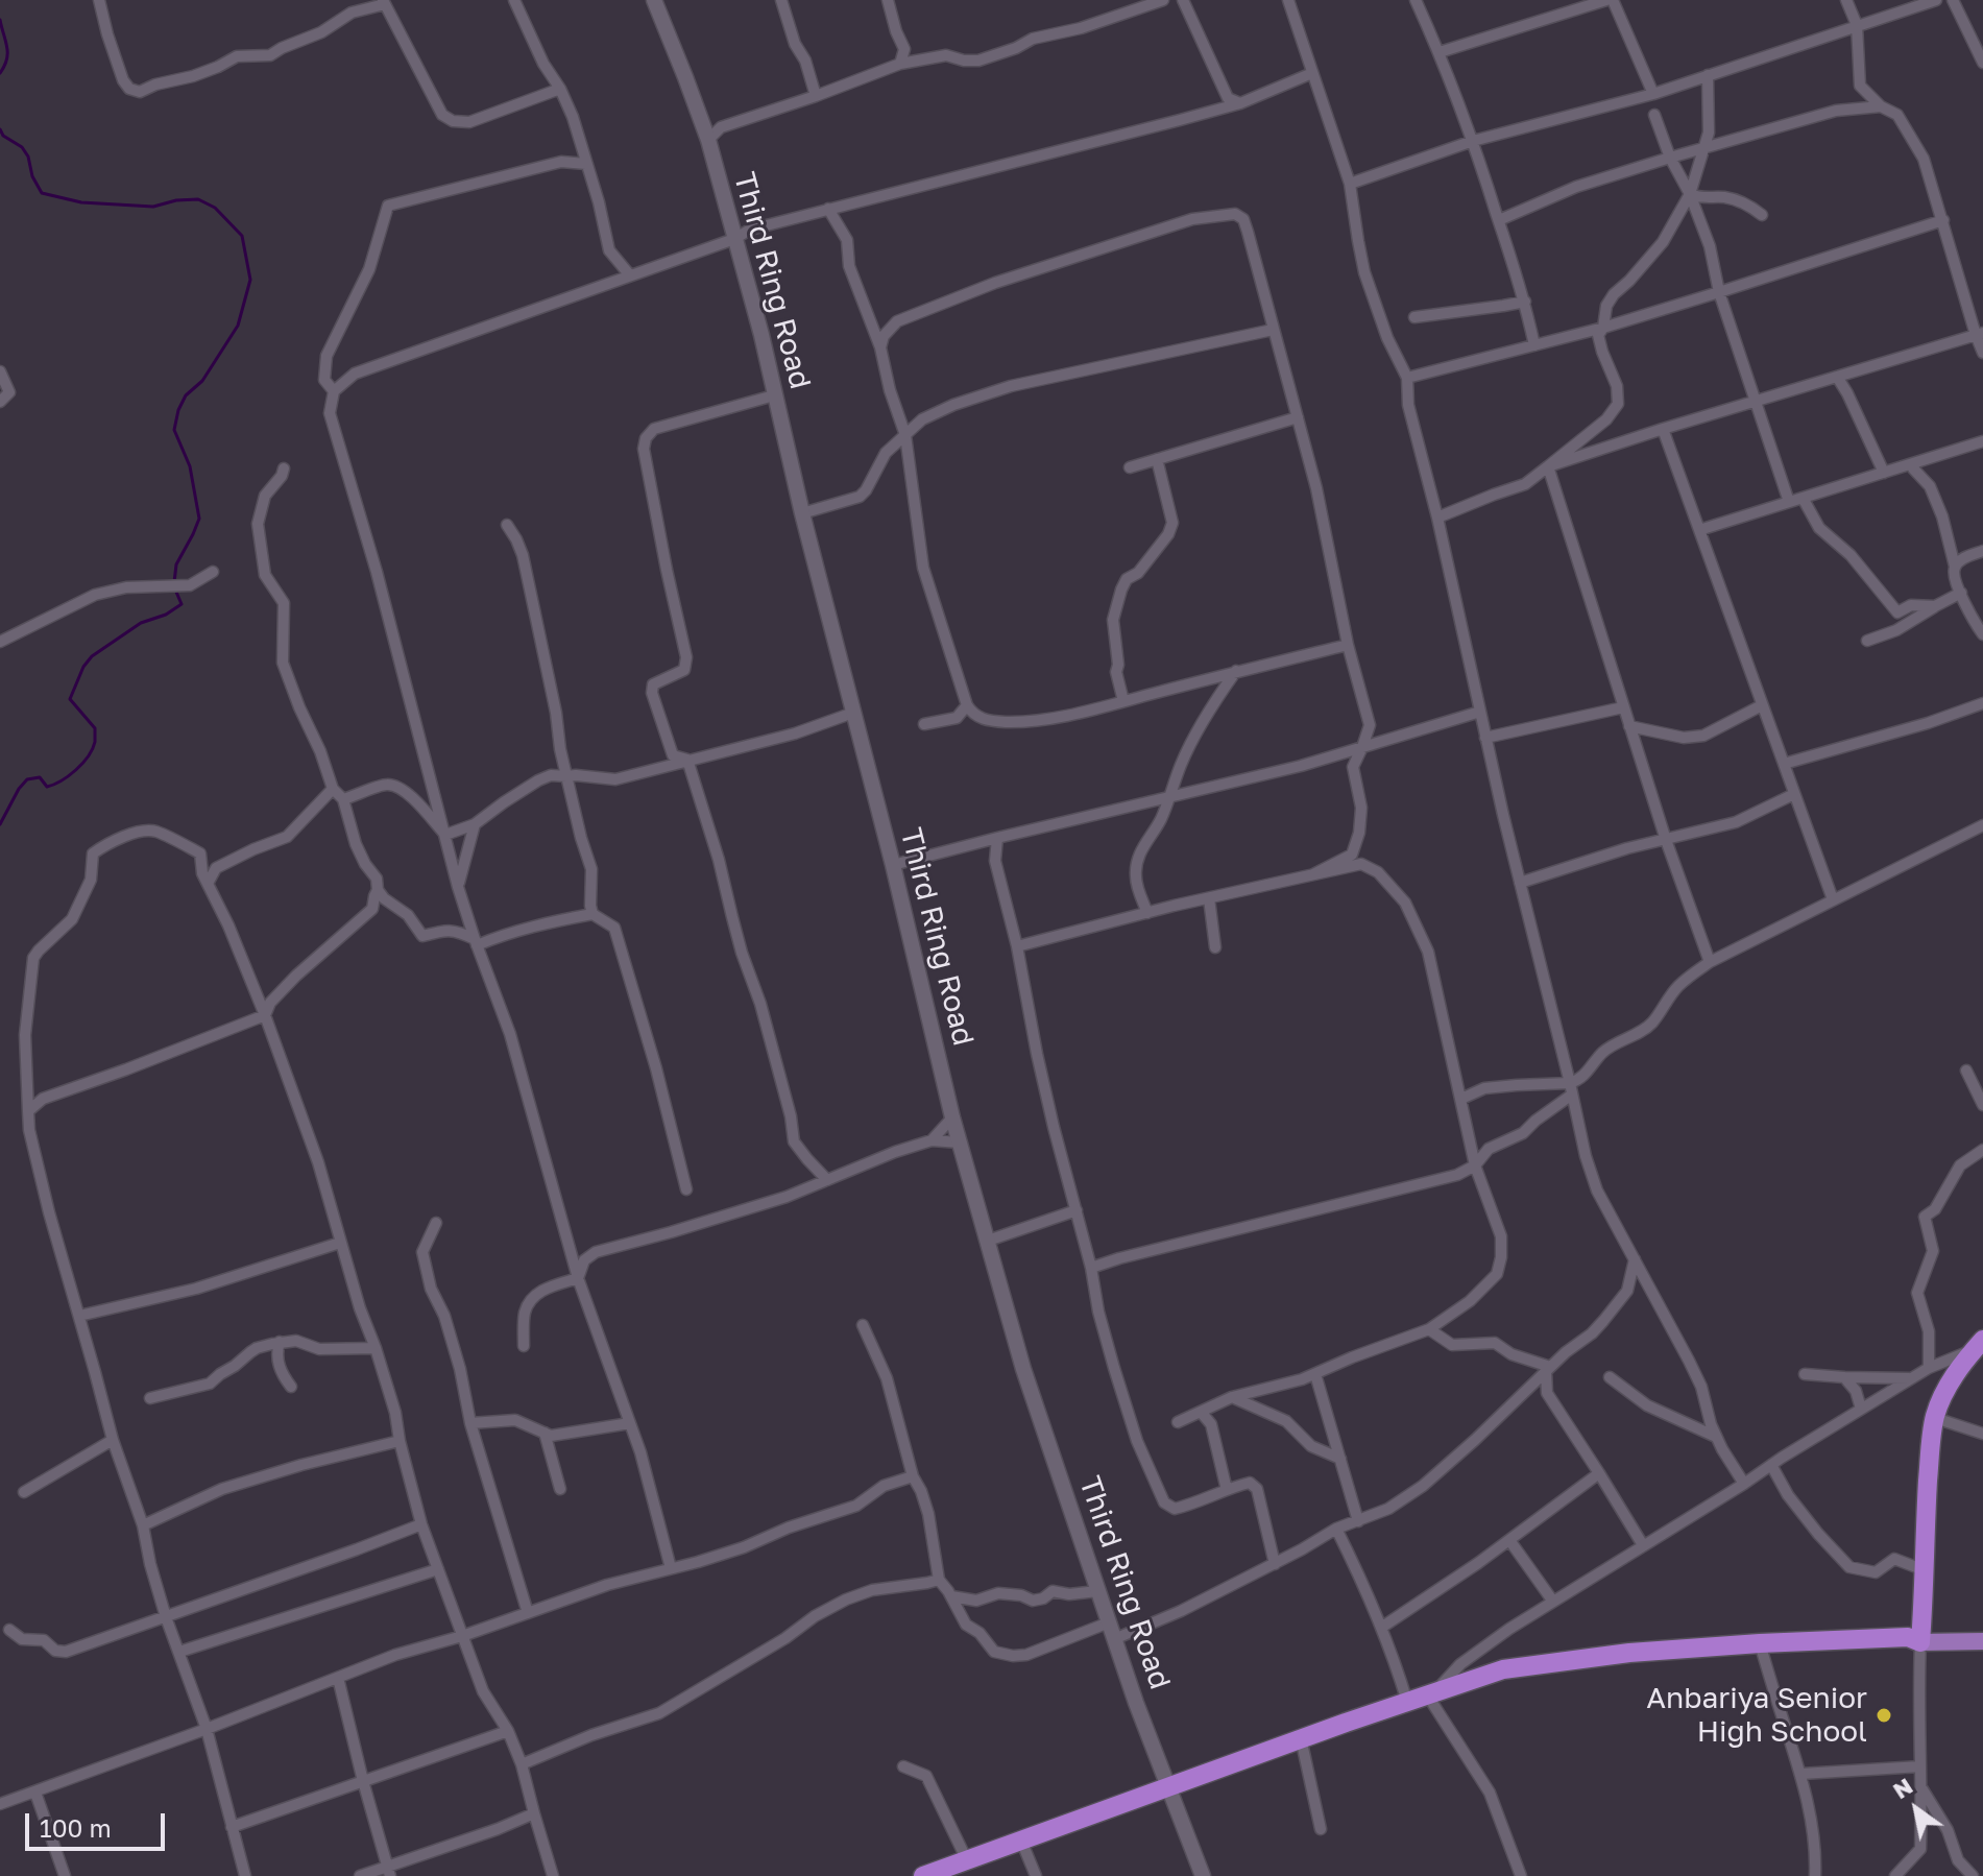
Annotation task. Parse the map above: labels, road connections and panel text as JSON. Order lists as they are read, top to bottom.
{
  "streets": {
    "street": ["Third Ring Road"]
  },
  "places": ["Anbariya Senior High School"],
  "scale_bar": "100 m",
  "north": "top left"
}
